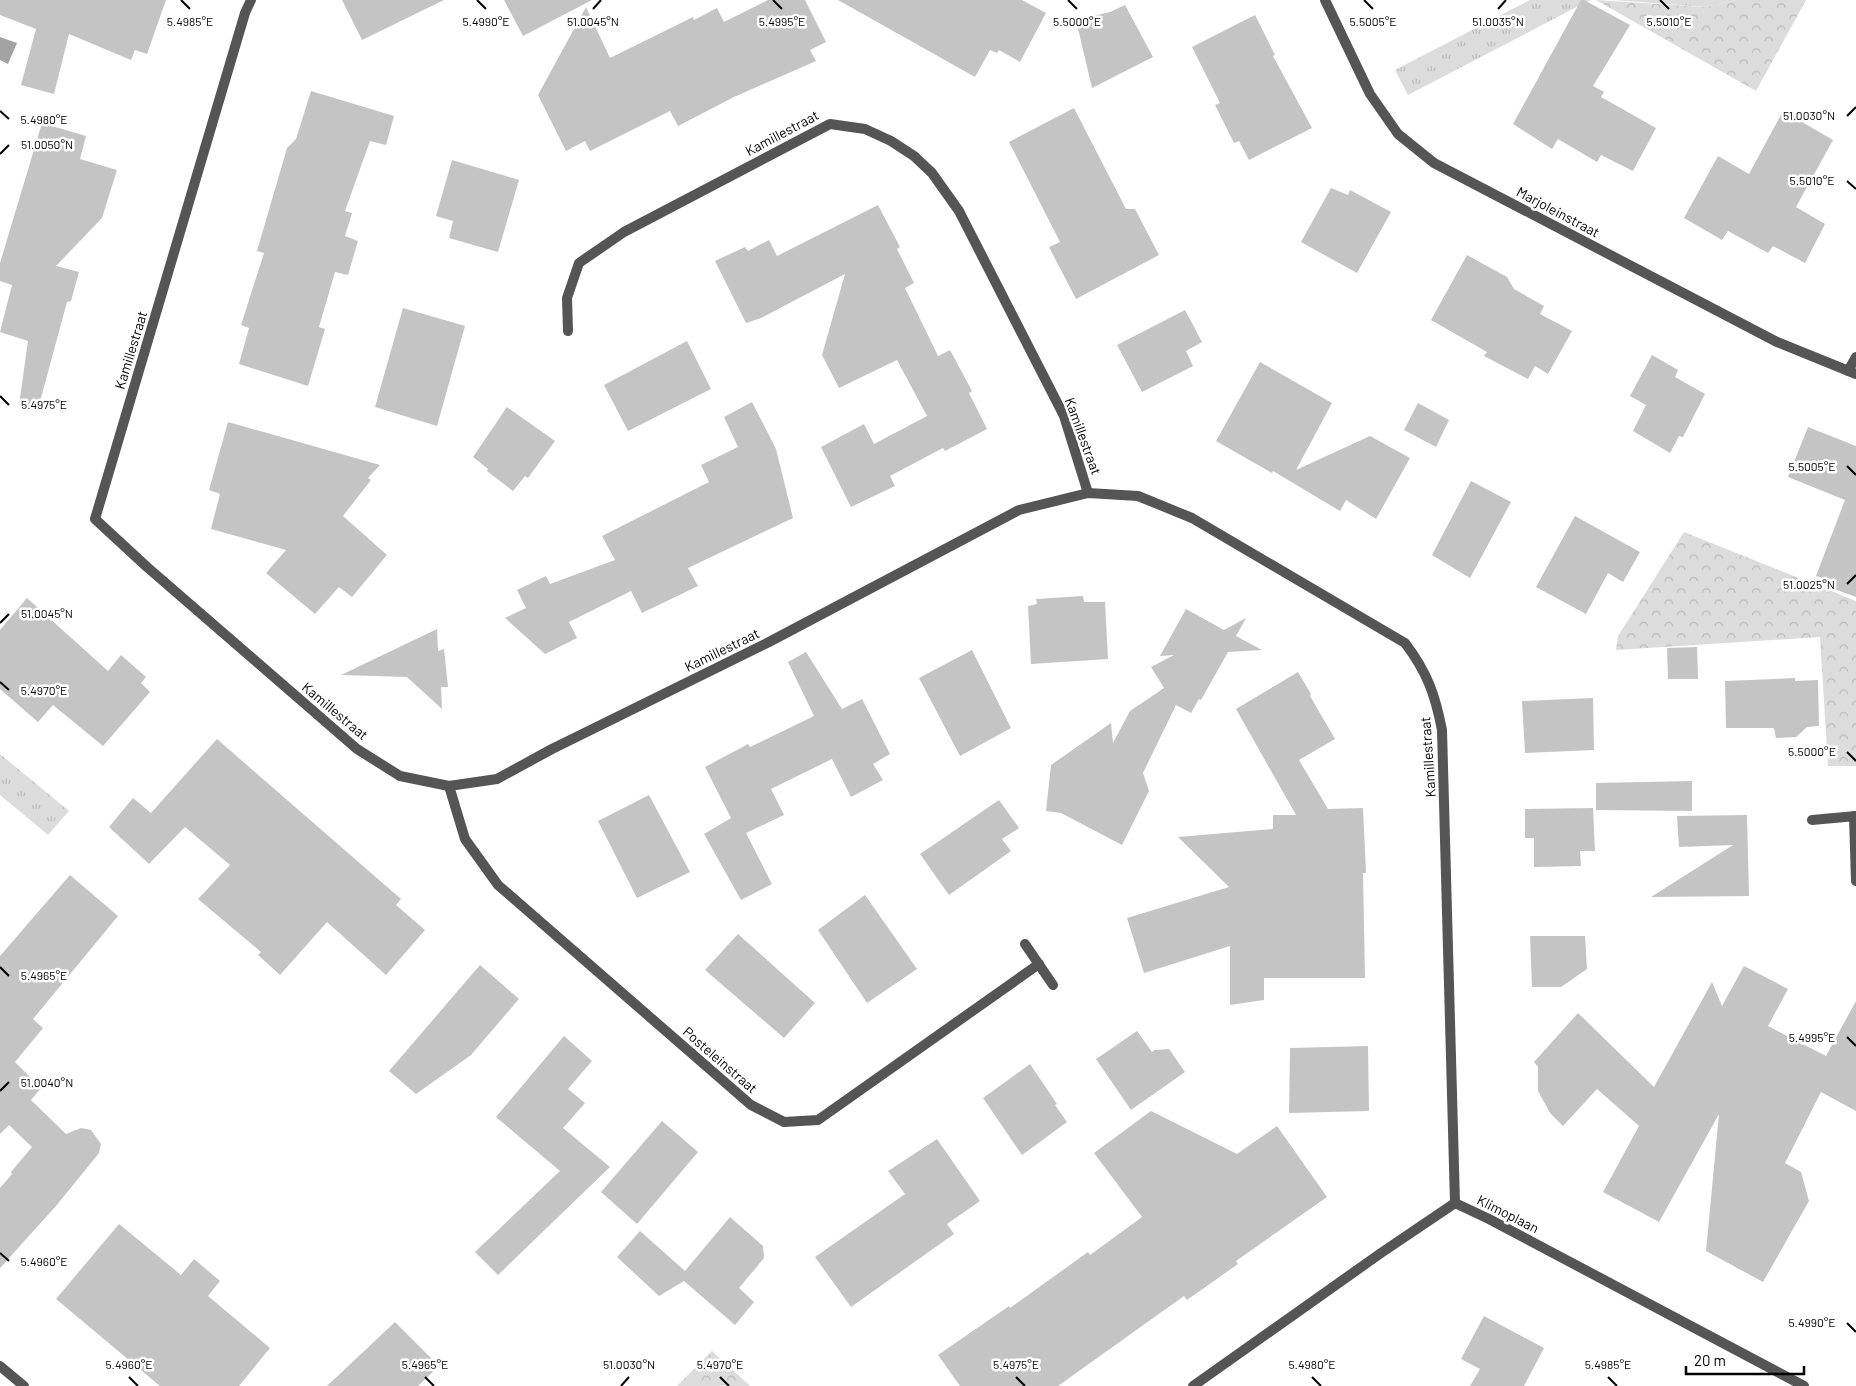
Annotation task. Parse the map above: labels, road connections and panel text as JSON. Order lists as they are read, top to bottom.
{
  "streets": {
    "street": [
      "Kamillestraat",
      "Marjoleinstraat",
      "Posteleinstraat",
      "Klimoplaan"
    ]
  },
  "crossings": [
    ["Kamillestraat", "Posteleinstraat"],
    ["Kamillestraat", "Klimoplaan"]
  ],
  "scale_bar": "20 m",
  "coordinates": [
    "5.4985°E",
    "5.4990°E",
    "5.4995°E",
    "5.5000°E",
    "5.5005°E",
    "5.5010°E",
    "51.0045°N",
    "51.0035°N",
    "51.0030°N",
    "5.4980°E",
    "51.0050°N",
    "5.4975°E",
    "51.0025°N",
    "5.4970°E",
    "5.4965°E",
    "51.0040°N",
    "5.4960°E"
  ]
}
